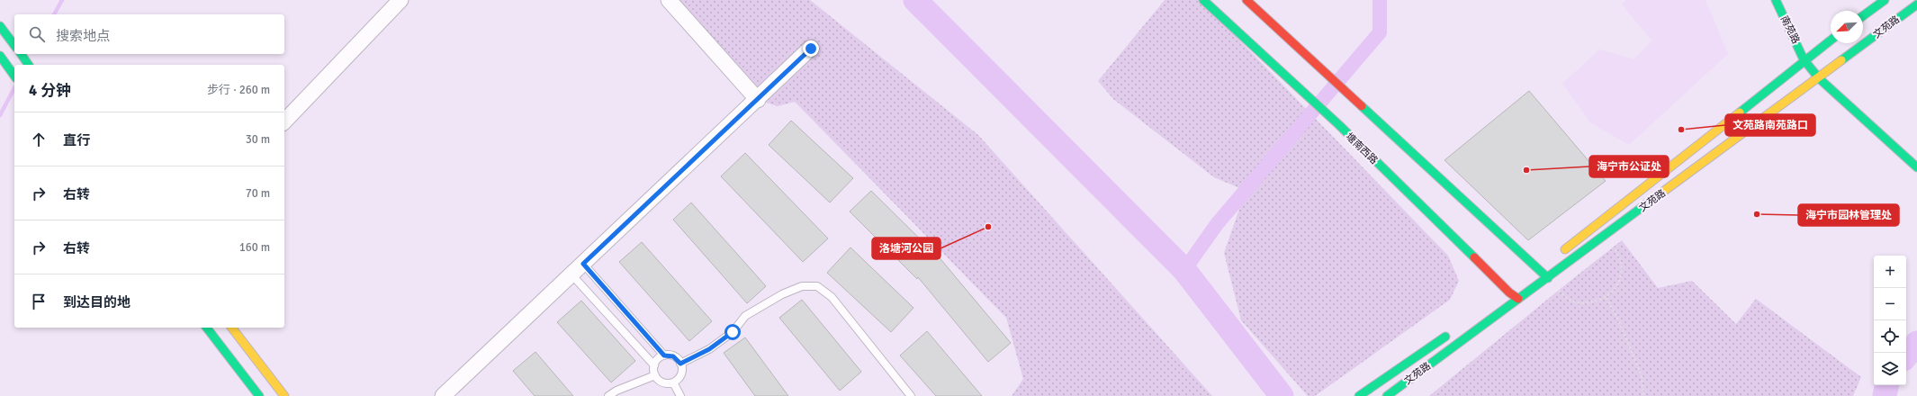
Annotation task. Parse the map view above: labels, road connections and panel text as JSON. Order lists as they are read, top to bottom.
{
  "streets": {
    "main road": ["文苑路", "南苑路", "塘南西路"]
  },
  "crossings": [
    ["文苑路", "南苑路"],
    ["文苑路", "塘南西路"]
  ],
  "places": [
    "文苑路南苑路口",
    "海宁市公证处",
    "海宁市园林管理处",
    "洛塘河公园"
  ],
  "north": "bottom left",
  "page": {
    "search": "搜索地点",
    "heading": ["4 分钟", "步行 · 260 m"],
    "list": [
      ["直行", "30 m"],
      ["右转", "70 m"],
      ["右转", "160 m"],
      "到达目的地"
    ],
    "map_buttons": ["+", "−"]
  }
}
